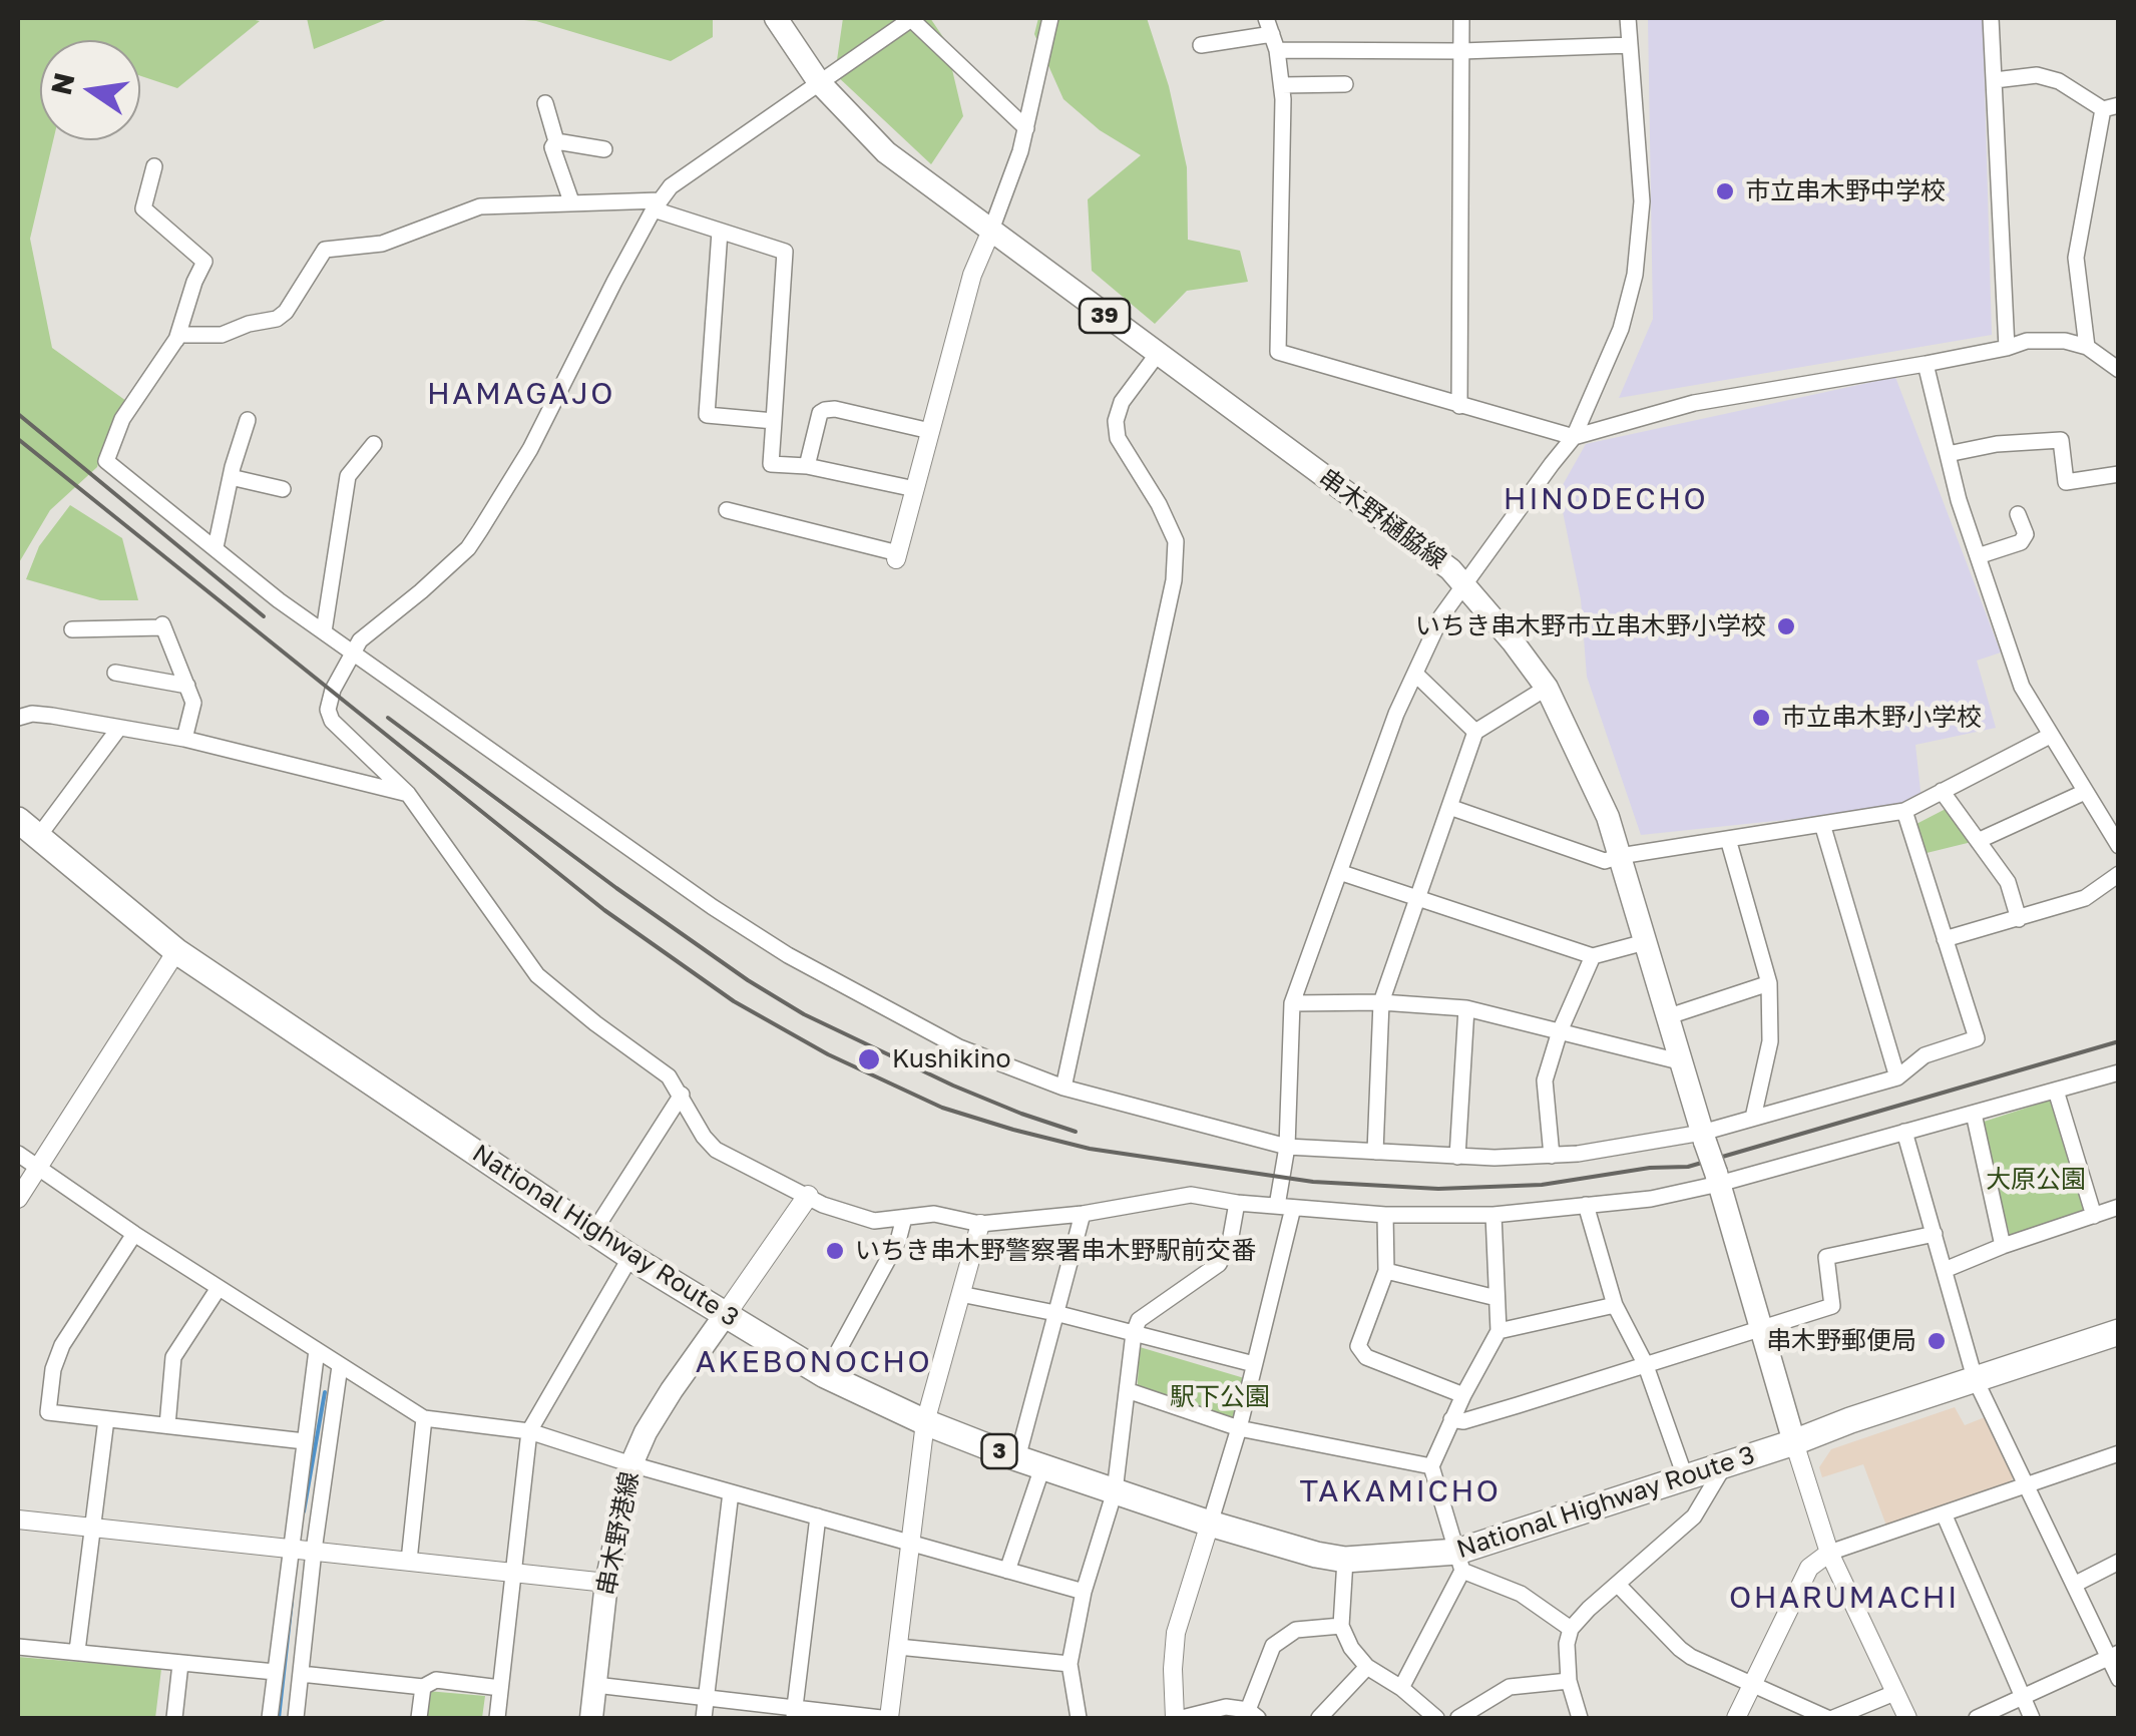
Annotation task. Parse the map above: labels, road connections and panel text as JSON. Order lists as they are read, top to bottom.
{
  "streets": {
    "highway": ["National Highway Route 3", "3"],
    "main road": ["39", "串木野樋脇線", "串木野港線"]
  },
  "crossings": [
    ["串木野樋脇線", "National Highway Route 3"],
    ["National Highway Route 3", "串木野港線"]
  ],
  "districts": [
    "HAMAGAJO",
    "HINODECHO",
    "AKEBONOCHO",
    "TAKAMICHO",
    "OHARUMACHI"
  ],
  "parks": ["大原公園", "駅下公園"],
  "places": [
    "市立串木野中学校",
    "いちき串木野市立串木野小学校",
    "市立串木野小学校",
    "Kushikino",
    "いちき串木野警察署串木野駅前交番",
    "串木野郵便局"
  ],
  "north": "left"
}
